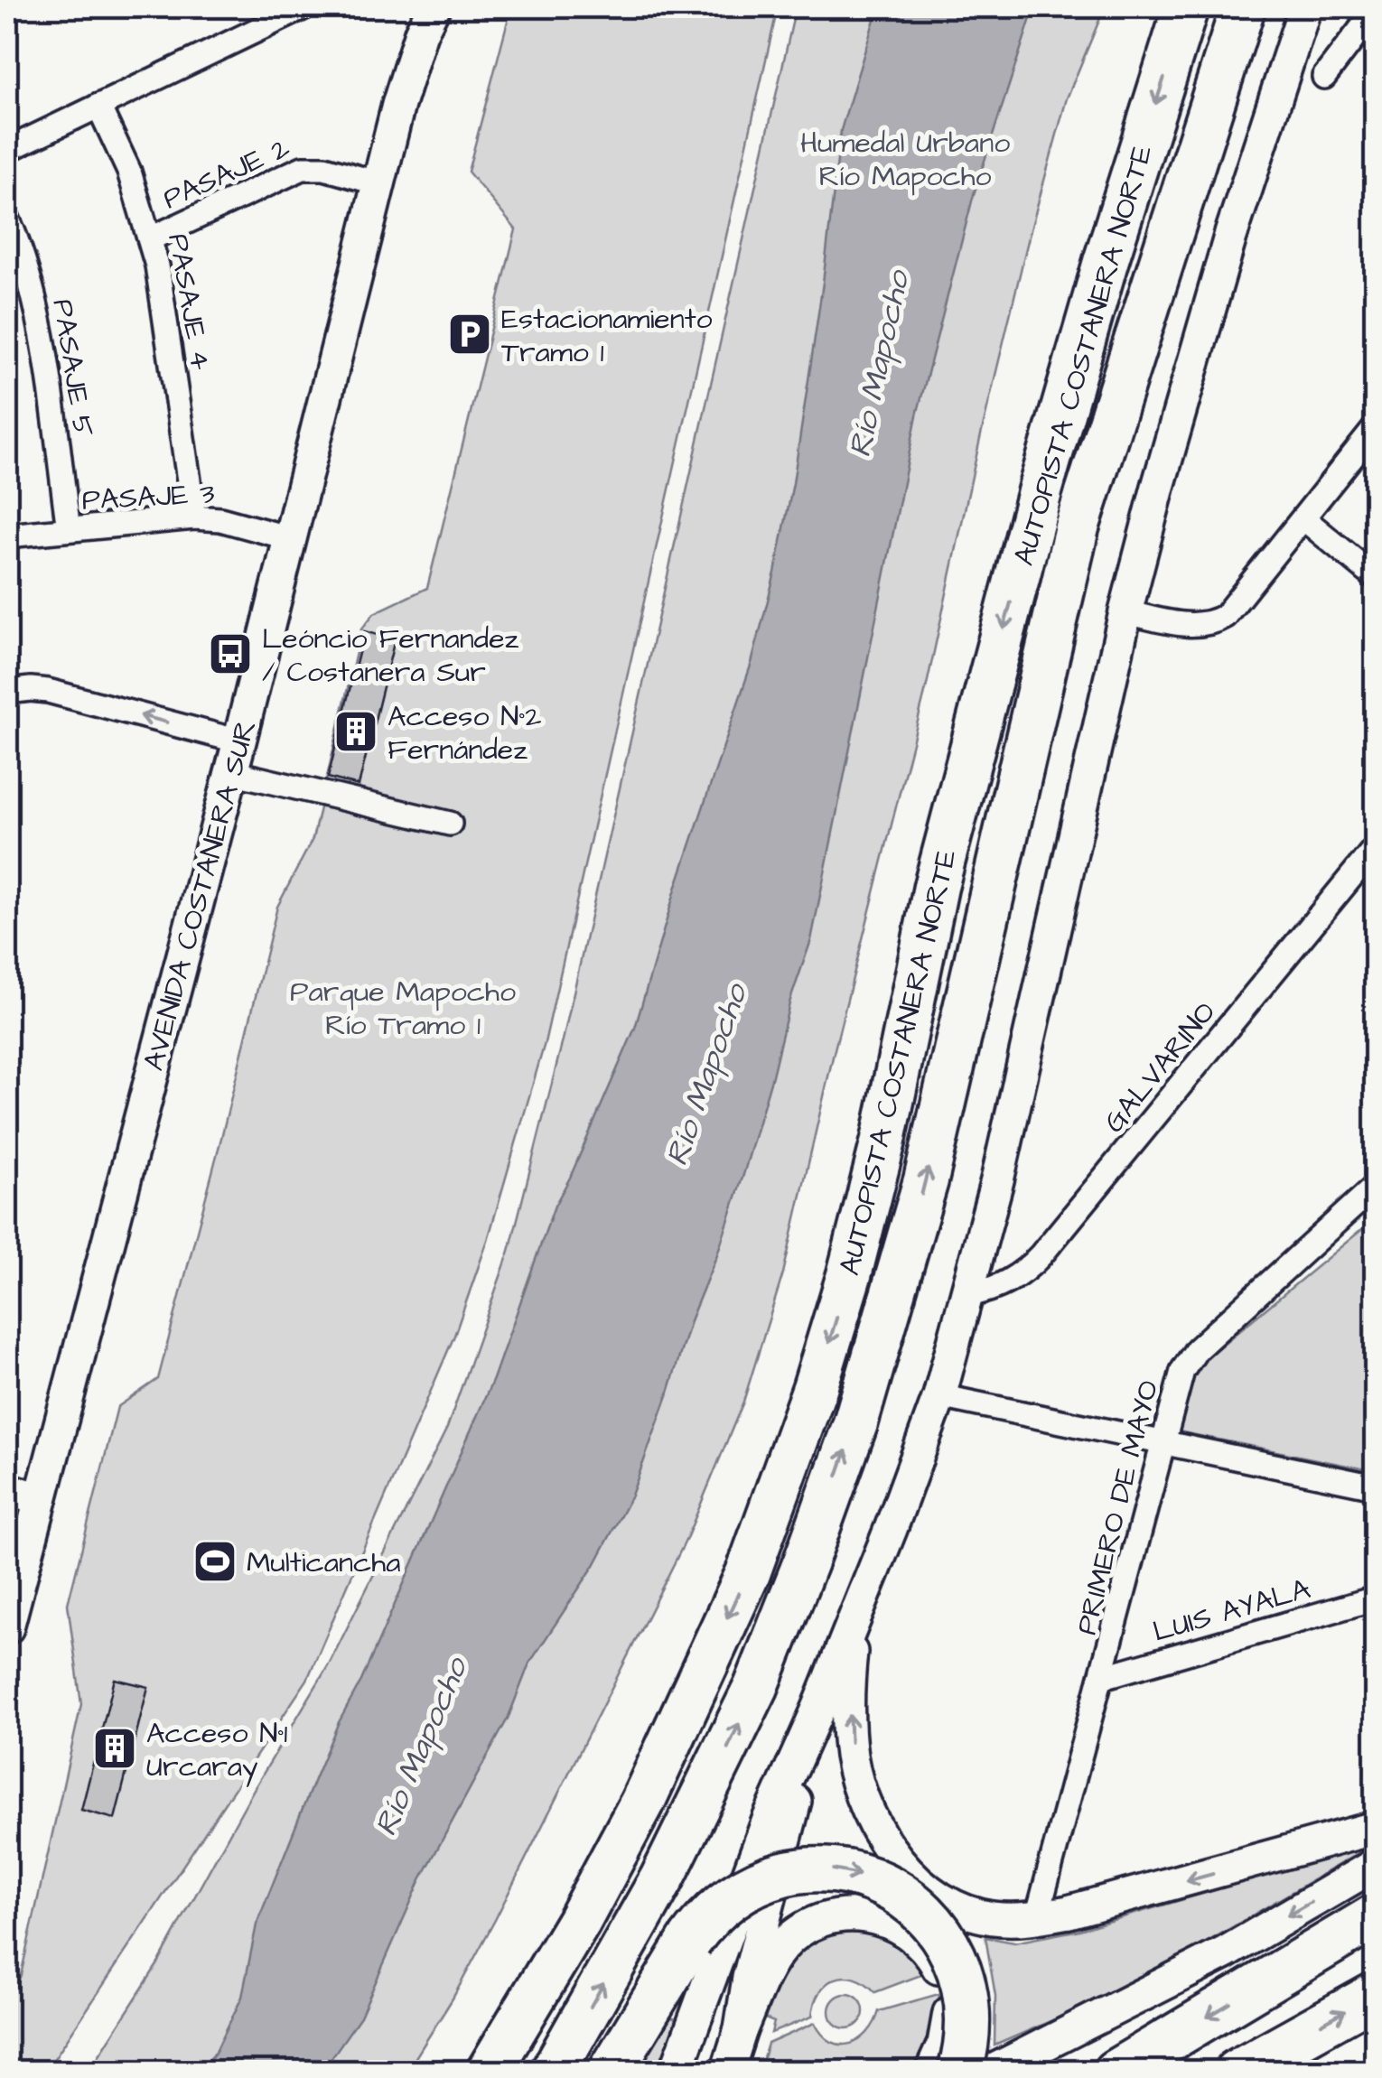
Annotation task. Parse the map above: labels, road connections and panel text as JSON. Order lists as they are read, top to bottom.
{
  "streets": {
    "highway": ["AUTOPISTA COSTANERA NORTE"],
    "street": [
      "PASAJE 2",
      "PASAJE 4",
      "PASAJE 5",
      "PASAJE 3",
      "AVENIDA COSTANERA SUR",
      "GALVARINO",
      "PRIMERO DE MAYO",
      "LUIS AYALA"
    ]
  },
  "crossings": [
    ["PASAJE 2", "PASAJE 4"],
    ["PASAJE 2", "AVENIDA COSTANERA SUR"],
    ["PASAJE 4", "PASAJE 3"],
    ["PASAJE 5", "PASAJE 3"],
    ["PASAJE 3", "AVENIDA COSTANERA SUR"],
    ["PRIMERO DE MAYO", "LUIS AYALA"]
  ],
  "water": ["Río Mapocho"],
  "parks": ["Humedal Urbano Río Mapocho", "Parque Mapocho Río Tramo 1"],
  "places": {
    "parking": ["Estacionamiento Tramo 1"],
    "bus stop": ["Leóncio Fernandez / Costanera Sur"],
    "building": ["Acceso N°2 Fernández", "Acceso N°1 Urcaray"],
    "sports": ["Multicancha"]
  }
}
